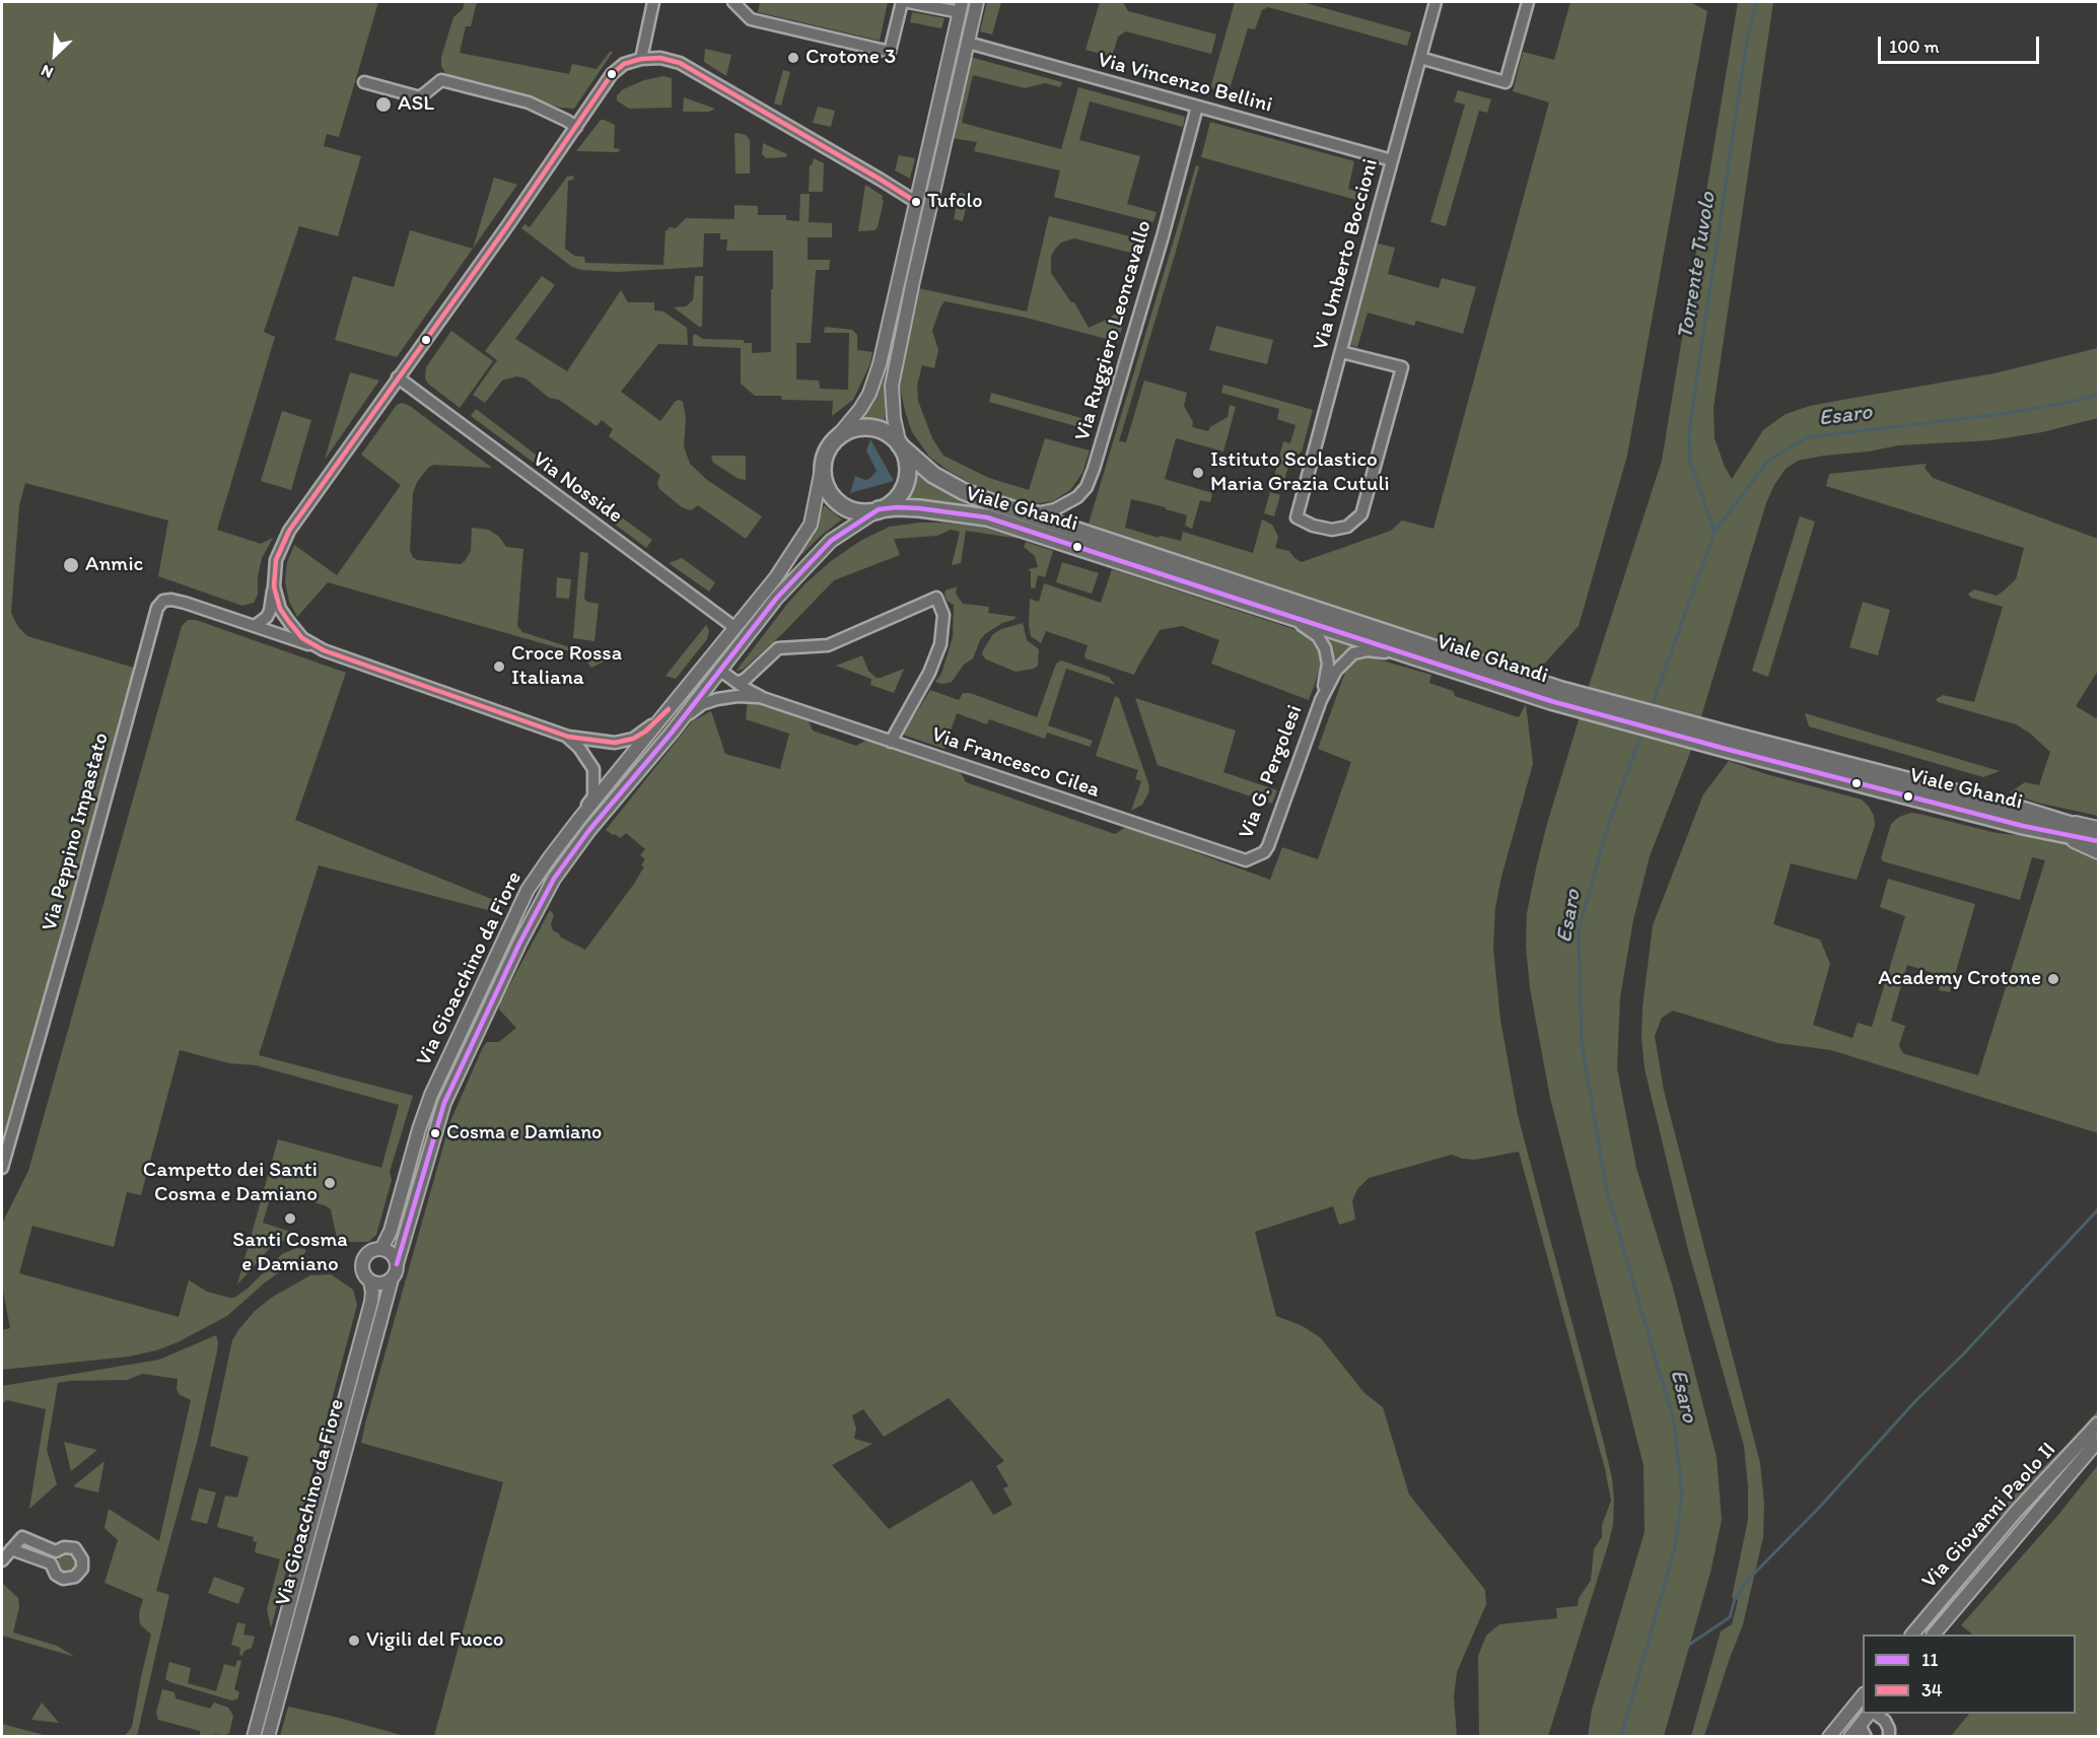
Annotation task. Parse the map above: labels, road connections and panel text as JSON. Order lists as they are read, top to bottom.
{
  "streets": {
    "main road": ["Viale Ghandi"],
    "street": [
      "Via Vincenzo Bellini",
      "Via Umberto Boccioni",
      "Via Ruggiero Leoncavallo",
      "Via Nosside",
      "Via Francesco Cilea",
      "Via G. Pergolesi",
      "Via Peppino Impastato",
      "Via Gioacchino da Fiore",
      "Via Giovanni Paolo II"
    ]
  },
  "crossings": [
    ["Via Vincenzo Bellini", "Via Umberto Boccioni"],
    ["Via Vincenzo Bellini", "Via Ruggiero Leoncavallo"],
    ["Via Ruggiero Leoncavallo", "Viale Ghandi"],
    ["Via Nosside", "Via Gioacchino da Fiore"],
    ["Viale Ghandi", "Via Gioacchino da Fiore"],
    ["Via Francesco Cilea", "Via G. Pergolesi"]
  ],
  "water": ["Torrente Tuvolo", "Esaro"],
  "places": [
    "Crotone 3",
    "ASL",
    "Tufolo",
    "Istituto Scolastico Maria Grazia Cutuli",
    "Anmic",
    "Croce Rossa Italiana",
    "Academy Crotone",
    "Cosma e Damiano",
    "Campetto dei Santi Cosma e Damiano",
    "Santi Cosma e Damiano",
    "Vigili del Fuoco"
  ],
  "lines": ["transit line 34", "transit line 11"],
  "legend": ["11", "34"],
  "scale_bar": "100 m",
  "north": "bottom left"
}
